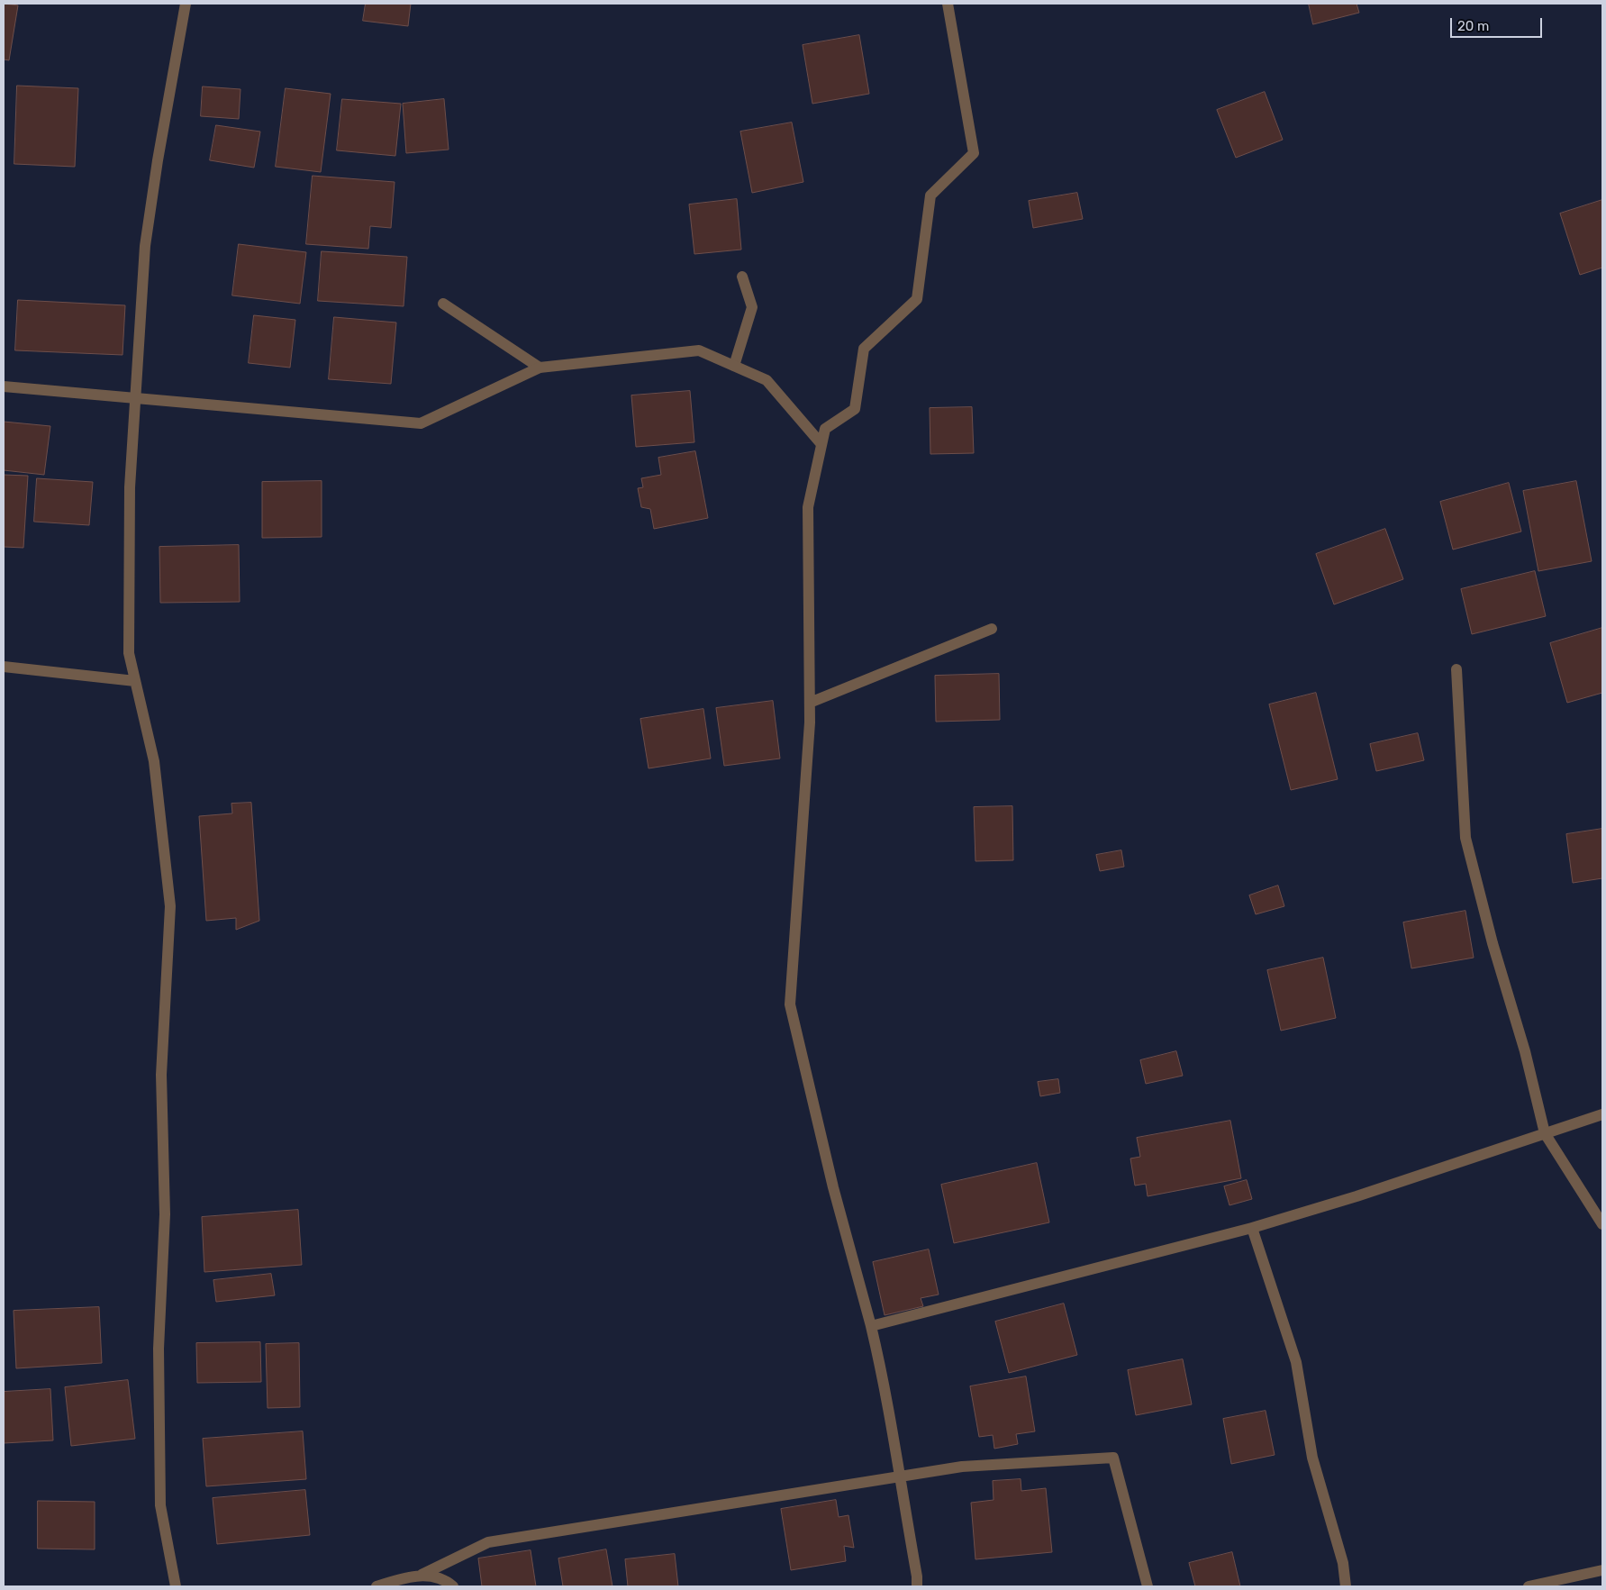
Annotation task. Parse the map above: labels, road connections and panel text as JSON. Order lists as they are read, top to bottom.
{
  "scale_bar": "20 m"
}
